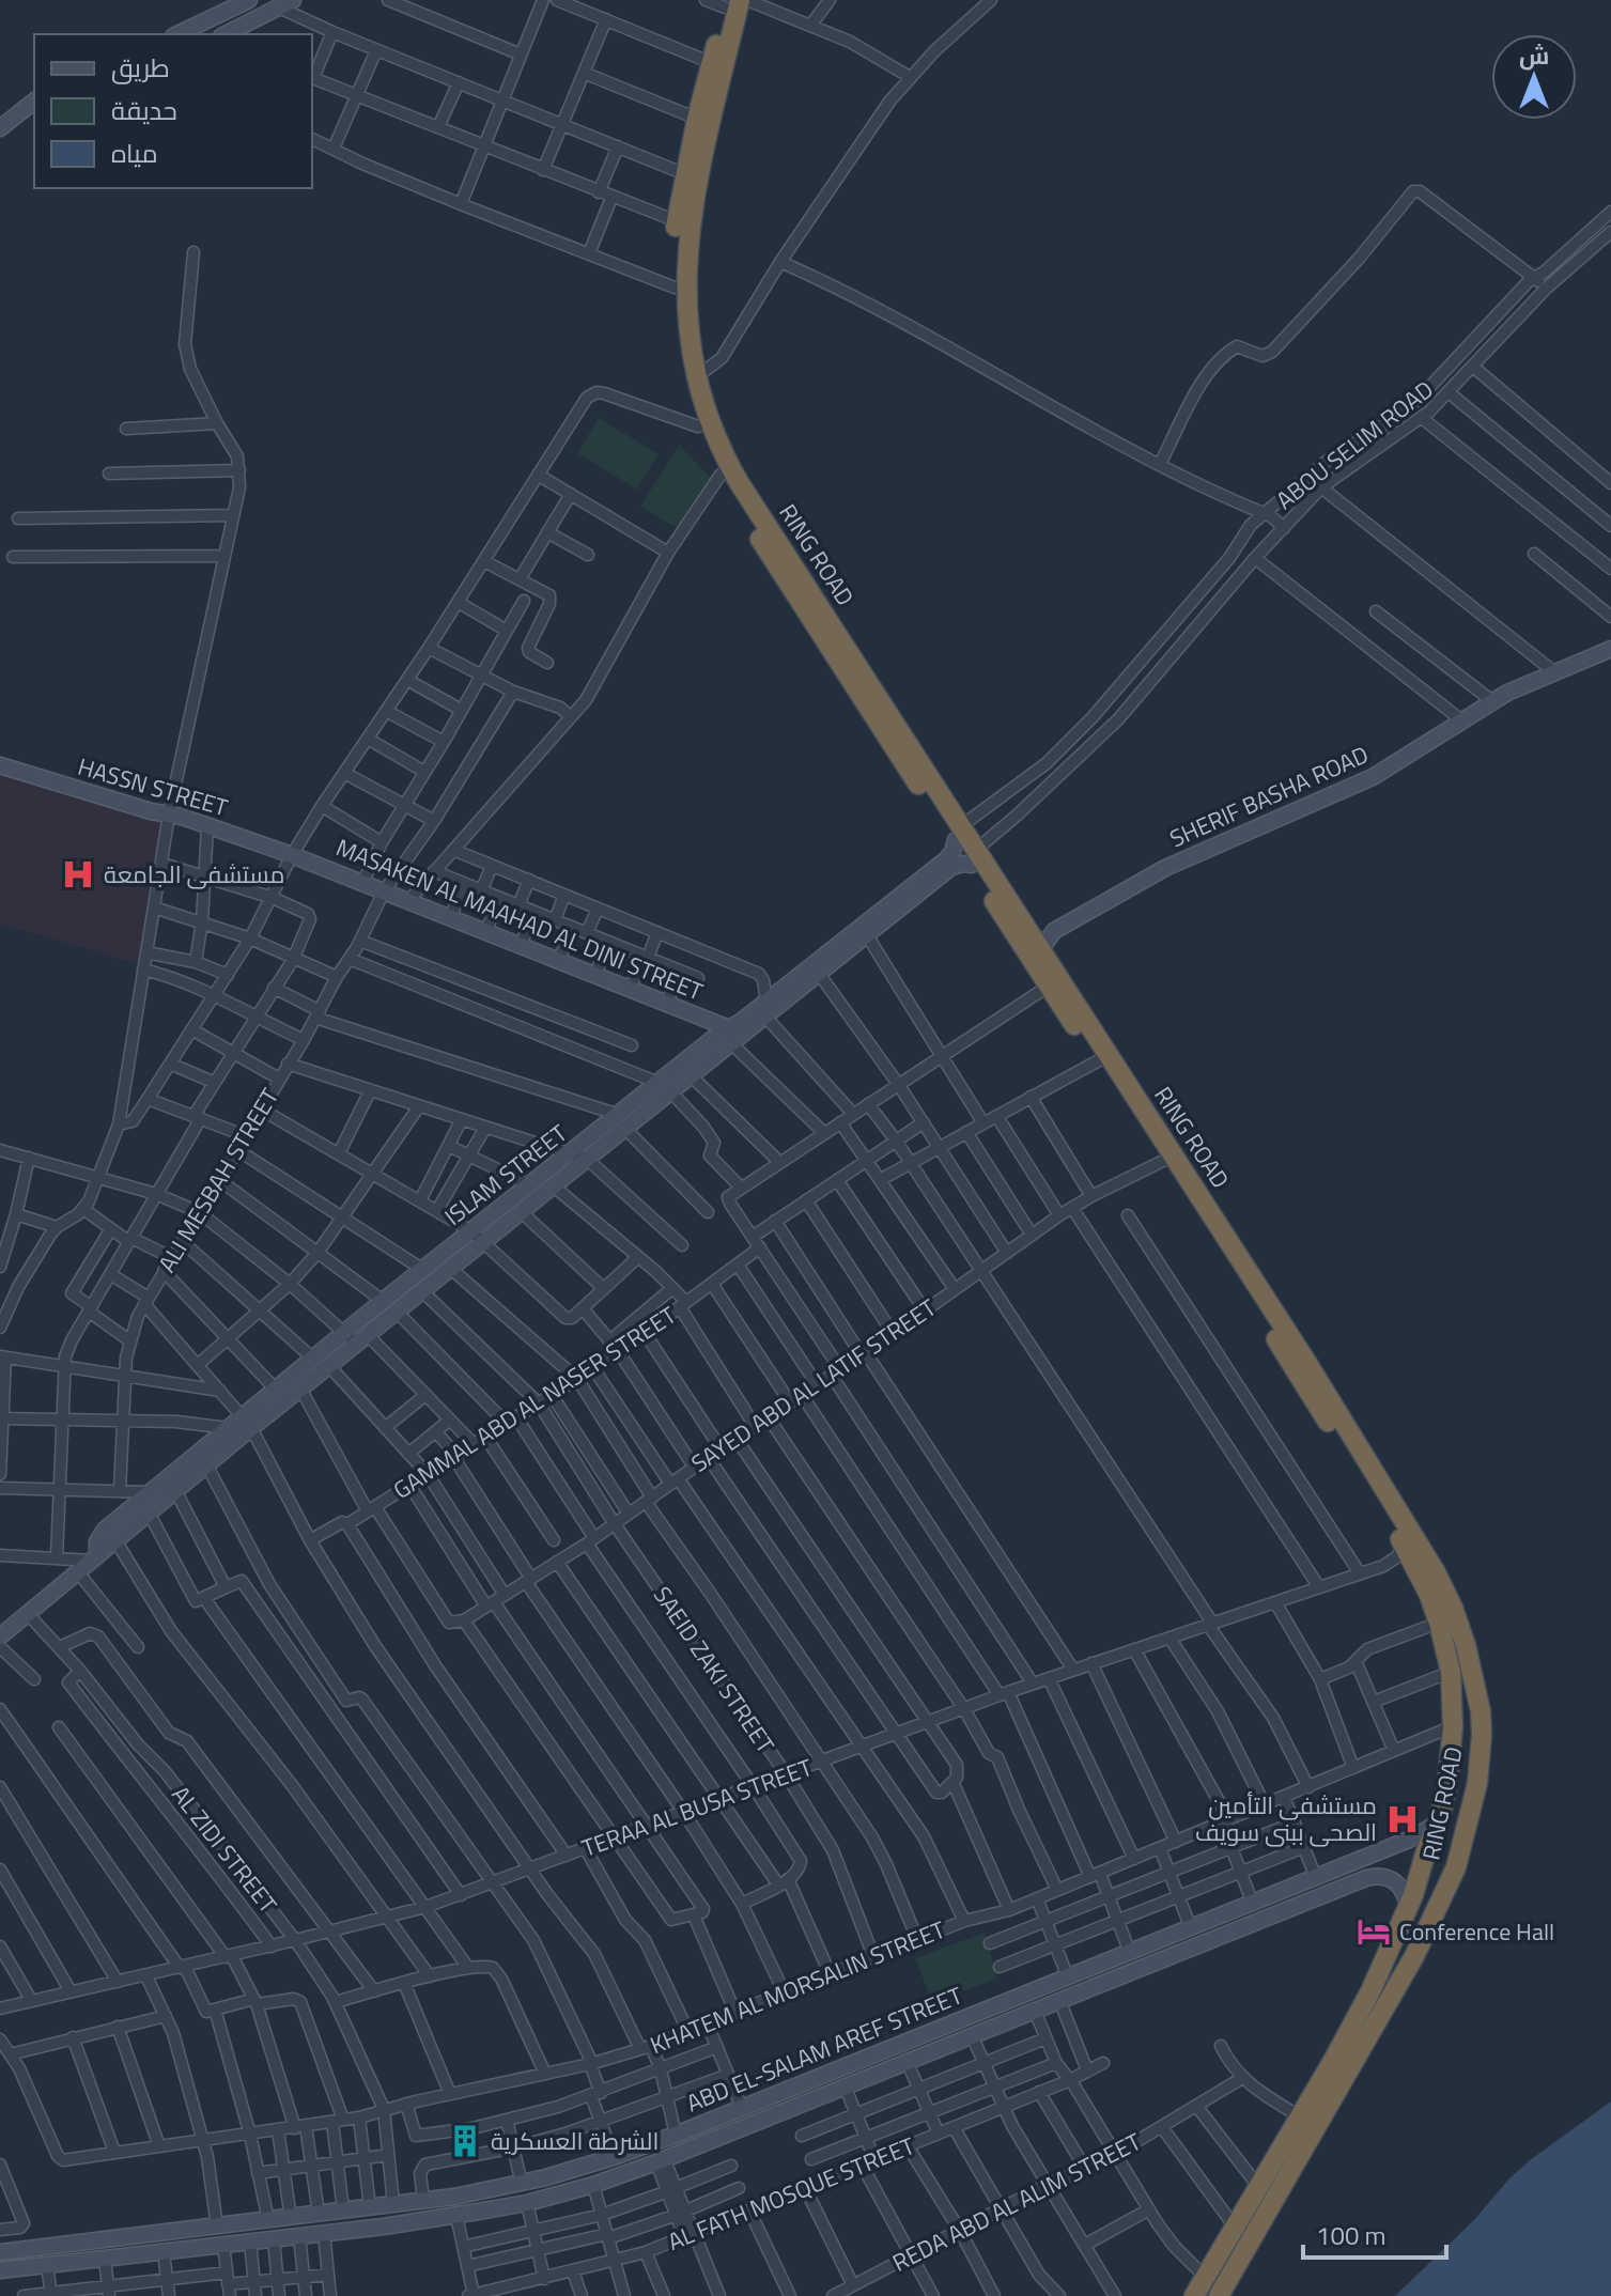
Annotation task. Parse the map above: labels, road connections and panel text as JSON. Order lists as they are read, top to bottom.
{
  "streets": {
    "highway": ["RING ROAD"],
    "street": [
      "ABOU SELIM ROAD",
      "HASSN STREET",
      "SHERIF BASHA ROAD",
      "MASAKEN AL MAAHAD AL DINI STREET",
      "ISLAM STREET",
      "ALI MESBAH STREET",
      "SAYED ABD AL LATIF STREET",
      "GAMMAL ABD AL NASER STREET",
      "SAEID ZAKI STREET",
      "TERAA AL BUSA STREET",
      "AL ZIDI STREET",
      "KHATEM AL MORSALIN STREET",
      "ABD EL-SALAM AREF STREET",
      "AL FATH MOSQUE STREET",
      "REDA ABD AL ALIM STREET"
    ]
  },
  "crossings": [
    ["ABOU SELIM ROAD", "RING ROAD"],
    ["ABOU SELIM ROAD", "ISLAM STREET"],
    ["RING ROAD", "SHERIF BASHA ROAD"],
    ["RING ROAD", "ISLAM STREET"],
    ["RING ROAD", "SAYED ABD AL LATIF STREET"],
    ["RING ROAD", "KHATEM AL MORSALIN STREET"],
    ["RING ROAD", "ABD EL-SALAM AREF STREET"],
    ["HASSN STREET", "MASAKEN AL MAAHAD AL DINI STREET"],
    ["MASAKEN AL MAAHAD AL DINI STREET", "ISLAM STREET"],
    ["MASAKEN AL MAAHAD AL DINI STREET", "ALI MESBAH STREET"],
    ["ISLAM STREET", "SAEID ZAKI STREET"],
    ["ISLAM STREET", "AL ZIDI STREET"],
    ["SAYED ABD AL LATIF STREET", "SAEID ZAKI STREET"],
    ["GAMMAL ABD AL NASER STREET", "SAEID ZAKI STREET"],
    ["SAEID ZAKI STREET", "TERAA AL BUSA STREET"],
    ["SAEID ZAKI STREET", "KHATEM AL MORSALIN STREET"],
    ["TERAA AL BUSA STREET", "AL ZIDI STREET"],
    ["AL ZIDI STREET", "KHATEM AL MORSALIN STREET"],
    ["AL ZIDI STREET", "ABD EL-SALAM AREF STREET"]
  ],
  "places": {
    "hospital": ["مستشفى الجامعة", "مستشفى التأمين الصحى ببنى سويف"],
    "hotel": ["Conference Hall"],
    "building": ["الشرطة العسكرية"]
  },
  "legend": ["طريق", "حديقة", "مياه"],
  "scale_bar": "100 m",
  "north": "top"
}
